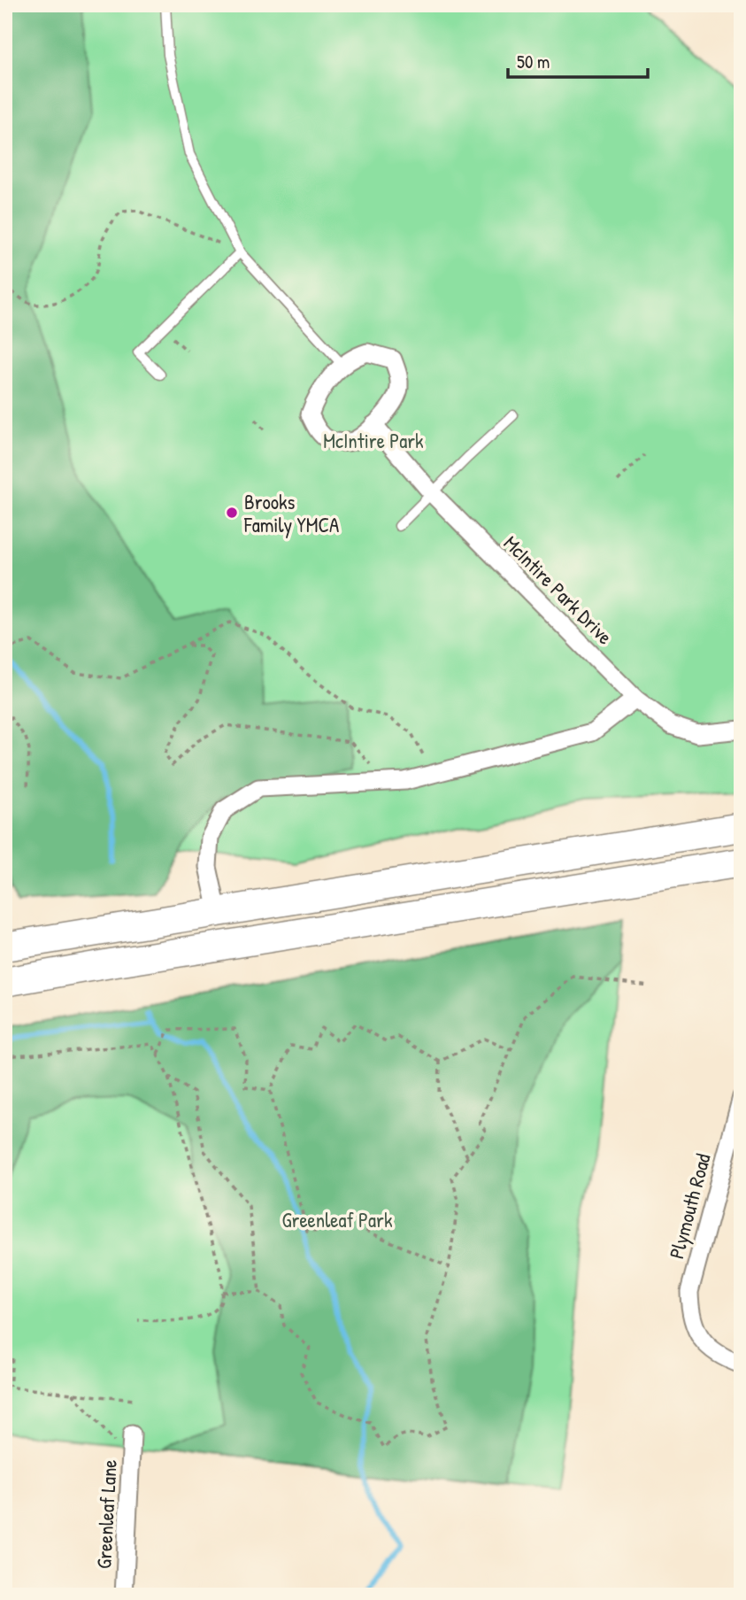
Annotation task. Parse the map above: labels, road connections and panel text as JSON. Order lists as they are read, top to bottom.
{
  "streets": {
    "street": ["McIntire Park Drive", "Plymouth Road", "Greenleaf Lane"]
  },
  "parks": ["McIntire Park", "Greenleaf Park"],
  "places": ["Brooks Family YMCA"],
  "scale_bar": "50 m"
}
